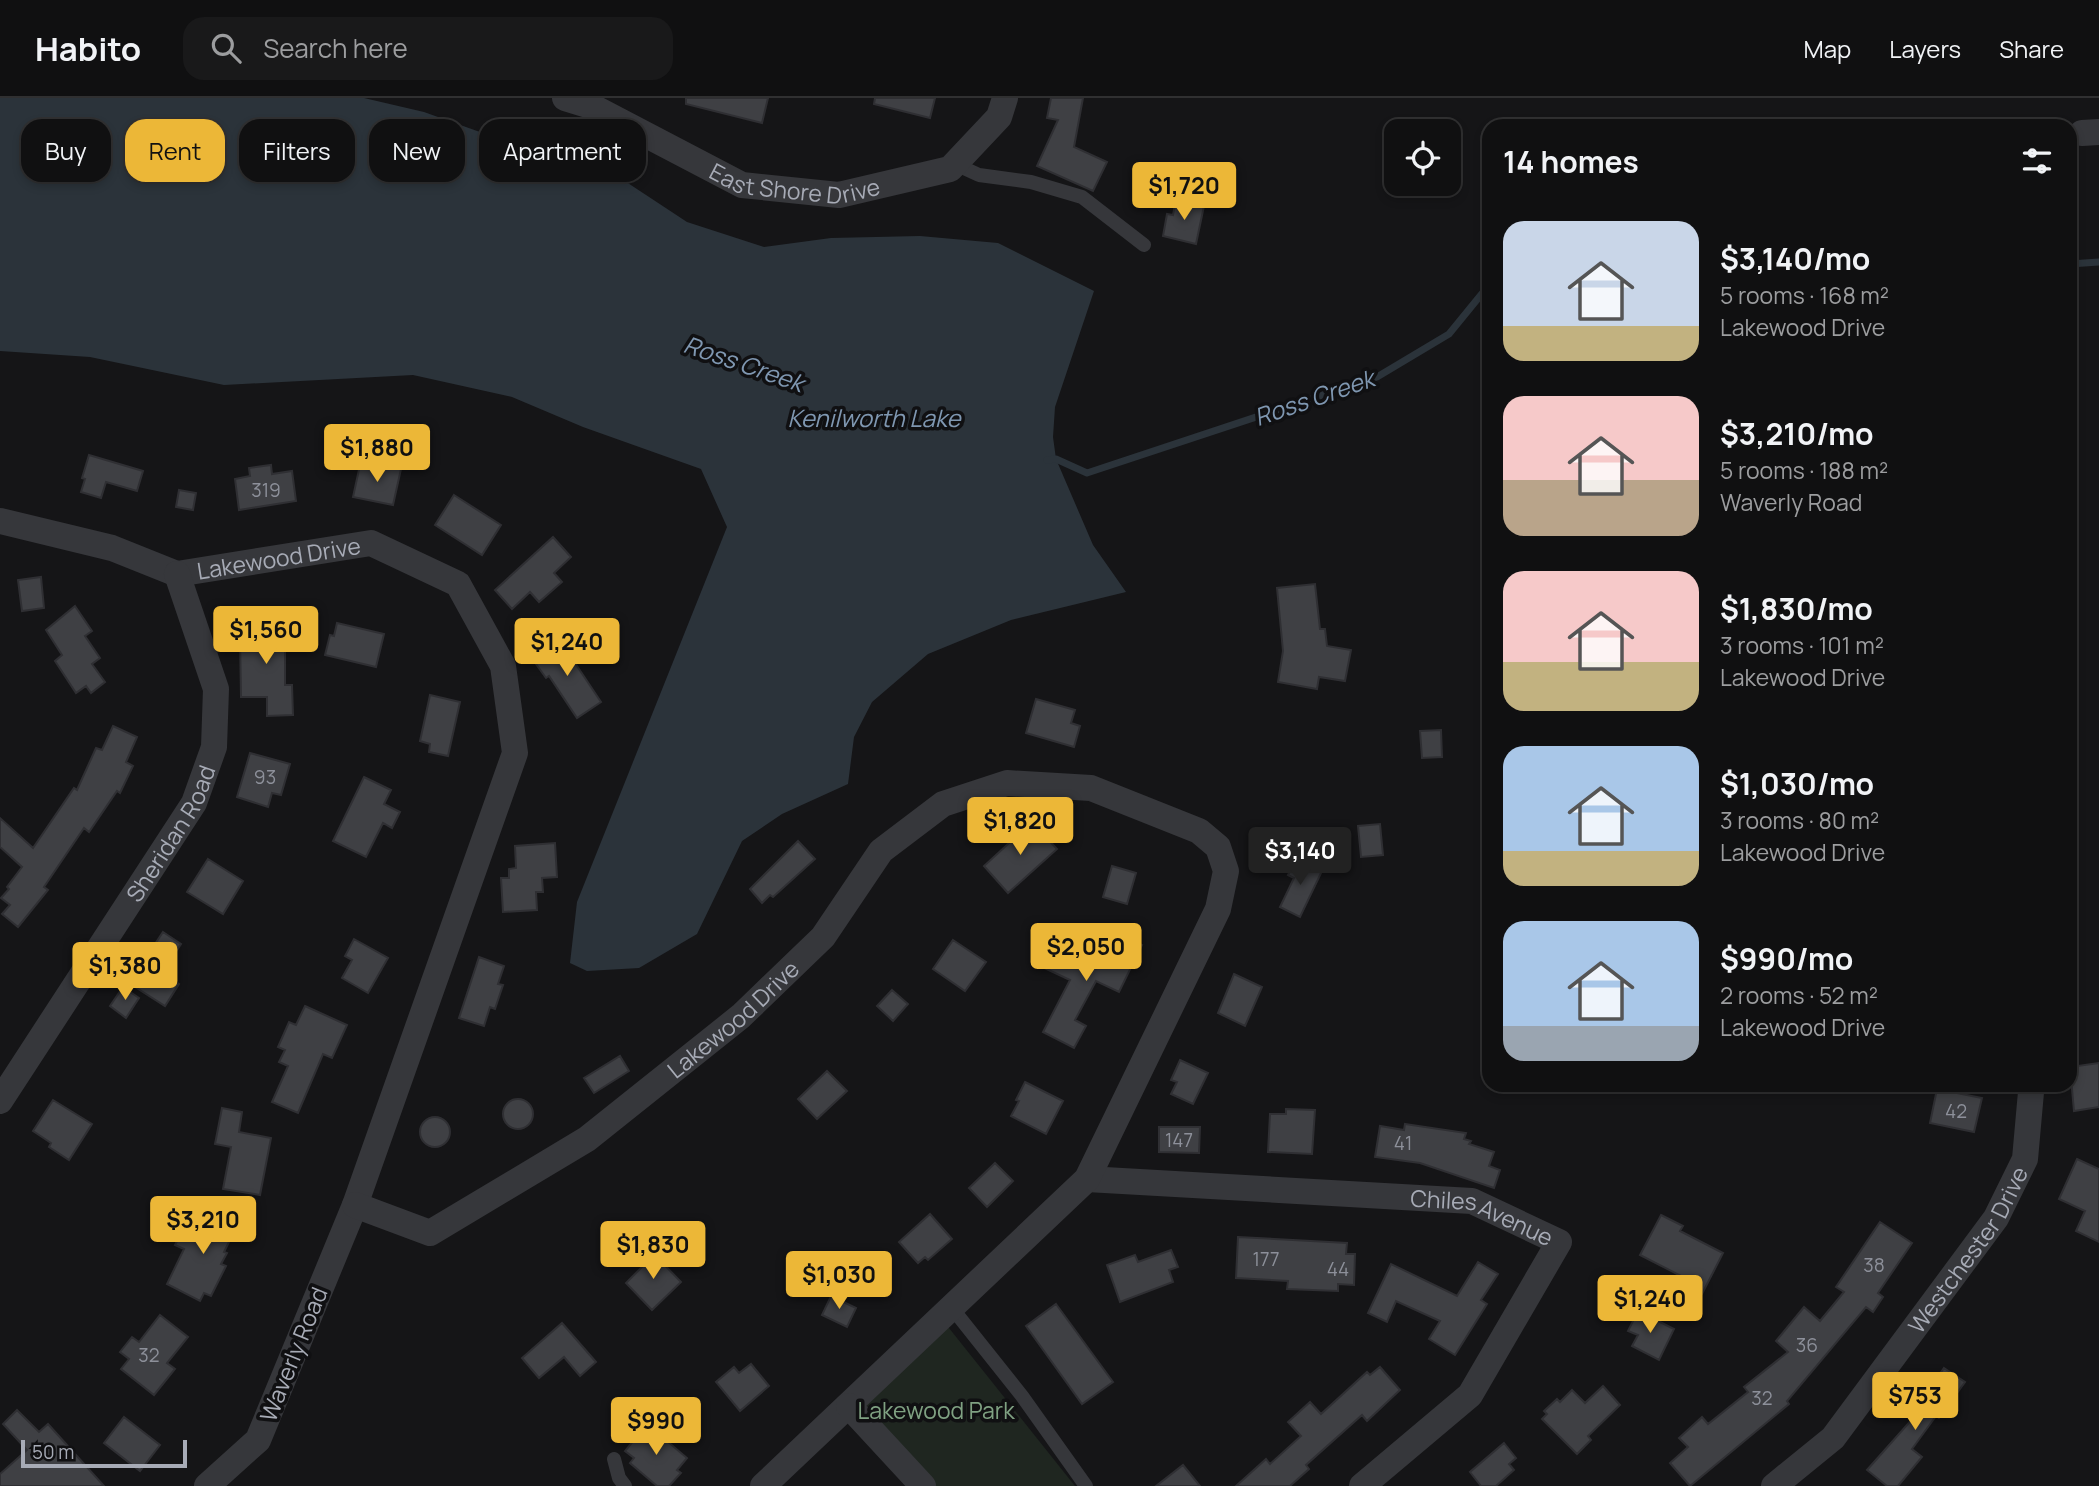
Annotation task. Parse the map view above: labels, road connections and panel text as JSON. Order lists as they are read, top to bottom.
{
  "streets": {
    "street": [
      "East Shore Drive",
      "Lakewood Drive",
      "Sheridan Road",
      "Chiles Avenue",
      "Westchester Drive",
      "Waverly Road"
    ]
  },
  "crossings": [
    ["Lakewood Drive", "Sheridan Road"],
    ["Lakewood Drive", "Chiles Avenue"],
    ["Lakewood Drive", "Waverly Road"]
  ],
  "water": ["Ross Creek", "Kenilworth Lake"],
  "parks": ["Lakewood Park"],
  "house_numbers": [
    "319",
    "93",
    "42",
    "147",
    "41",
    "177",
    "38",
    "44",
    "36",
    "32",
    "32"
  ],
  "scale_bar": "50 m",
  "page": {
    "header": "Habito",
    "search": "Search here",
    "nav": ["Map", "Layers", "Share"],
    "chip": [
      "Buy",
      "Rent",
      "Filters",
      "New",
      "Apartment"
    ],
    "heading": "14 homes",
    "price": [
      "$1,720",
      "$1,880",
      "$1,560",
      "$1,240",
      "$1,820",
      "$3,140",
      "$2,050",
      "$1,380",
      "$3,210",
      "$1,830",
      "$1,030",
      "$1,240",
      "$753",
      "$990"
    ],
    "list": [
      {
        "name": "$3,140/mo",
        "note": "5 rooms · 168 m² · Lakewood Drive"
      },
      {
        "name": "$3,210/mo",
        "note": "5 rooms · 188 m² · Waverly Road"
      },
      {
        "name": "$1,830/mo",
        "note": "3 rooms · 101 m² · Lakewood Drive"
      },
      {
        "name": "$1,030/mo",
        "note": "3 rooms · 80 m² · Lakewood Drive"
      },
      {
        "name": "$990/mo",
        "note": "2 rooms · 52 m² · Lakewood Drive"
      }
    ],
    "scale": "50 m"
  }
}
